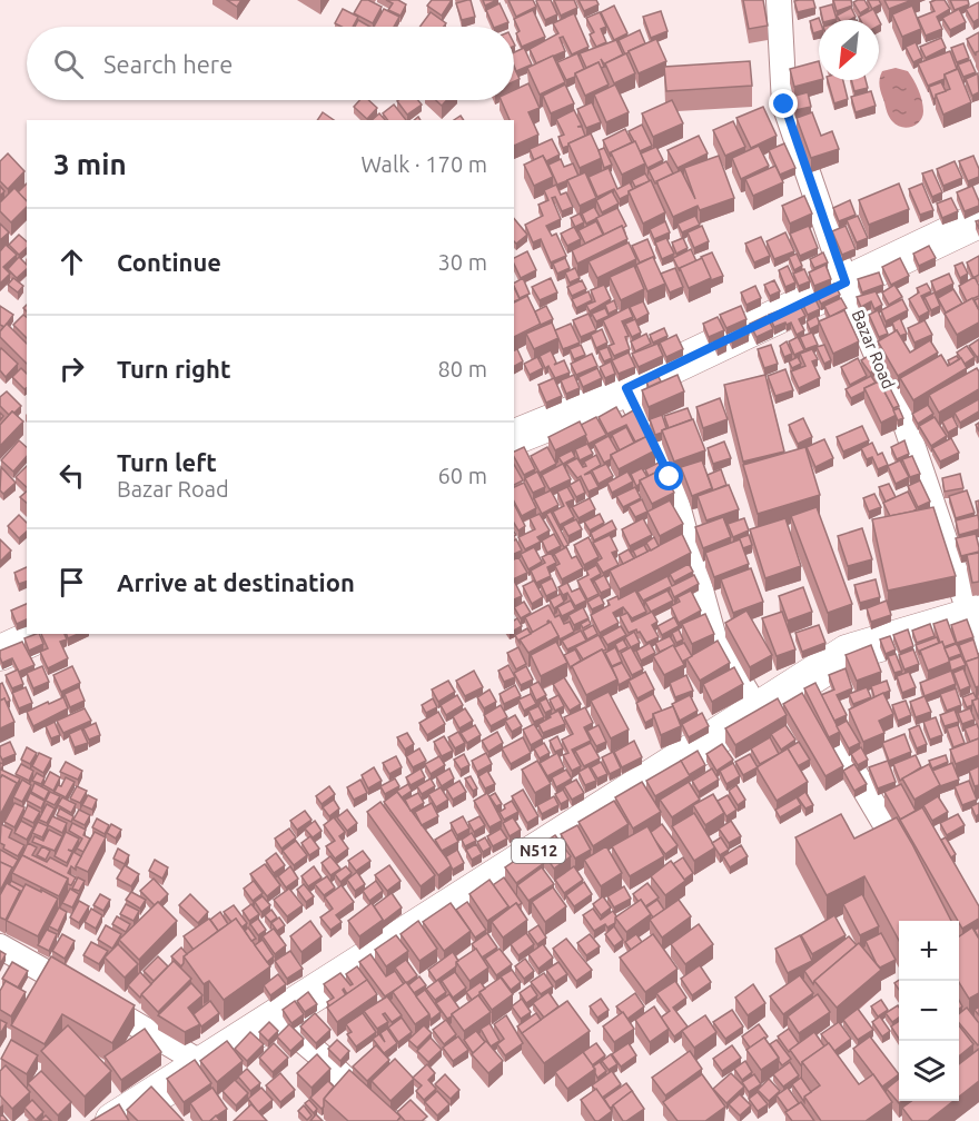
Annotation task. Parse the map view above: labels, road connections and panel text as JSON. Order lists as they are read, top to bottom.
{
  "streets": {
    "highway": ["N512"],
    "street": ["Bazar Road"]
  },
  "crossings": [
    ["Bazar Road", "N512"]
  ],
  "north": "bottom left",
  "page": {
    "search": "Search here",
    "heading": ["3 min", "Walk · 170 m"],
    "list": [
      ["Continue", "30 m"],
      ["Turn right", "80 m"],
      ["Turn left", "Bazar Road", "60 m"],
      "Arrive at destination"
    ],
    "map_buttons": ["+", "−"]
  }
}
